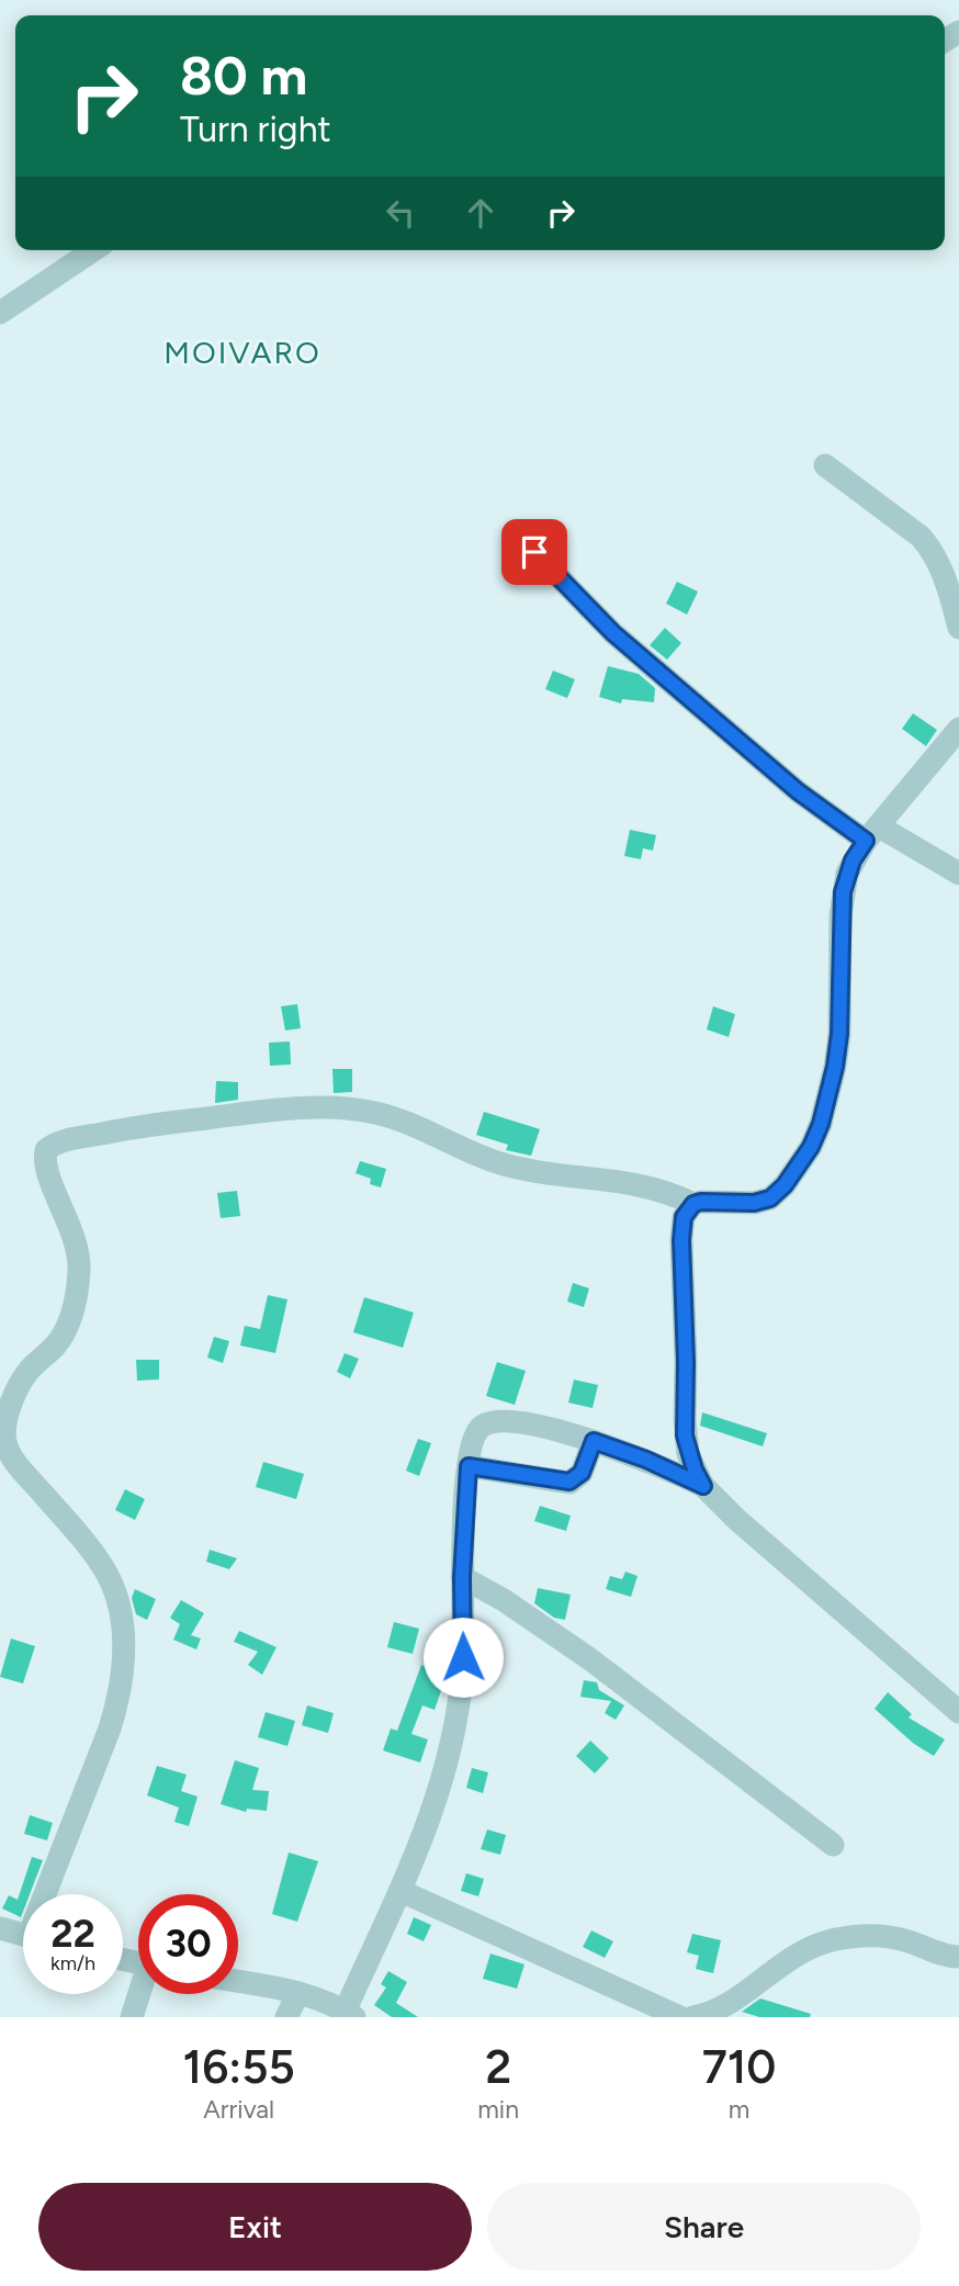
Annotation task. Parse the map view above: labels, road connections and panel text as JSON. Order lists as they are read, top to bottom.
{
  "districts": ["MOIVARO"],
  "page": {
    "turn": ["80 m", "Turn right"],
    "speed": "22 km/h",
    "limit": "30",
    "eta": [
      "16:55",
      "Arrival",
      "2",
      "min",
      "710",
      "m"
    ],
    "buttons": ["Exit", "Share"]
  }
}
